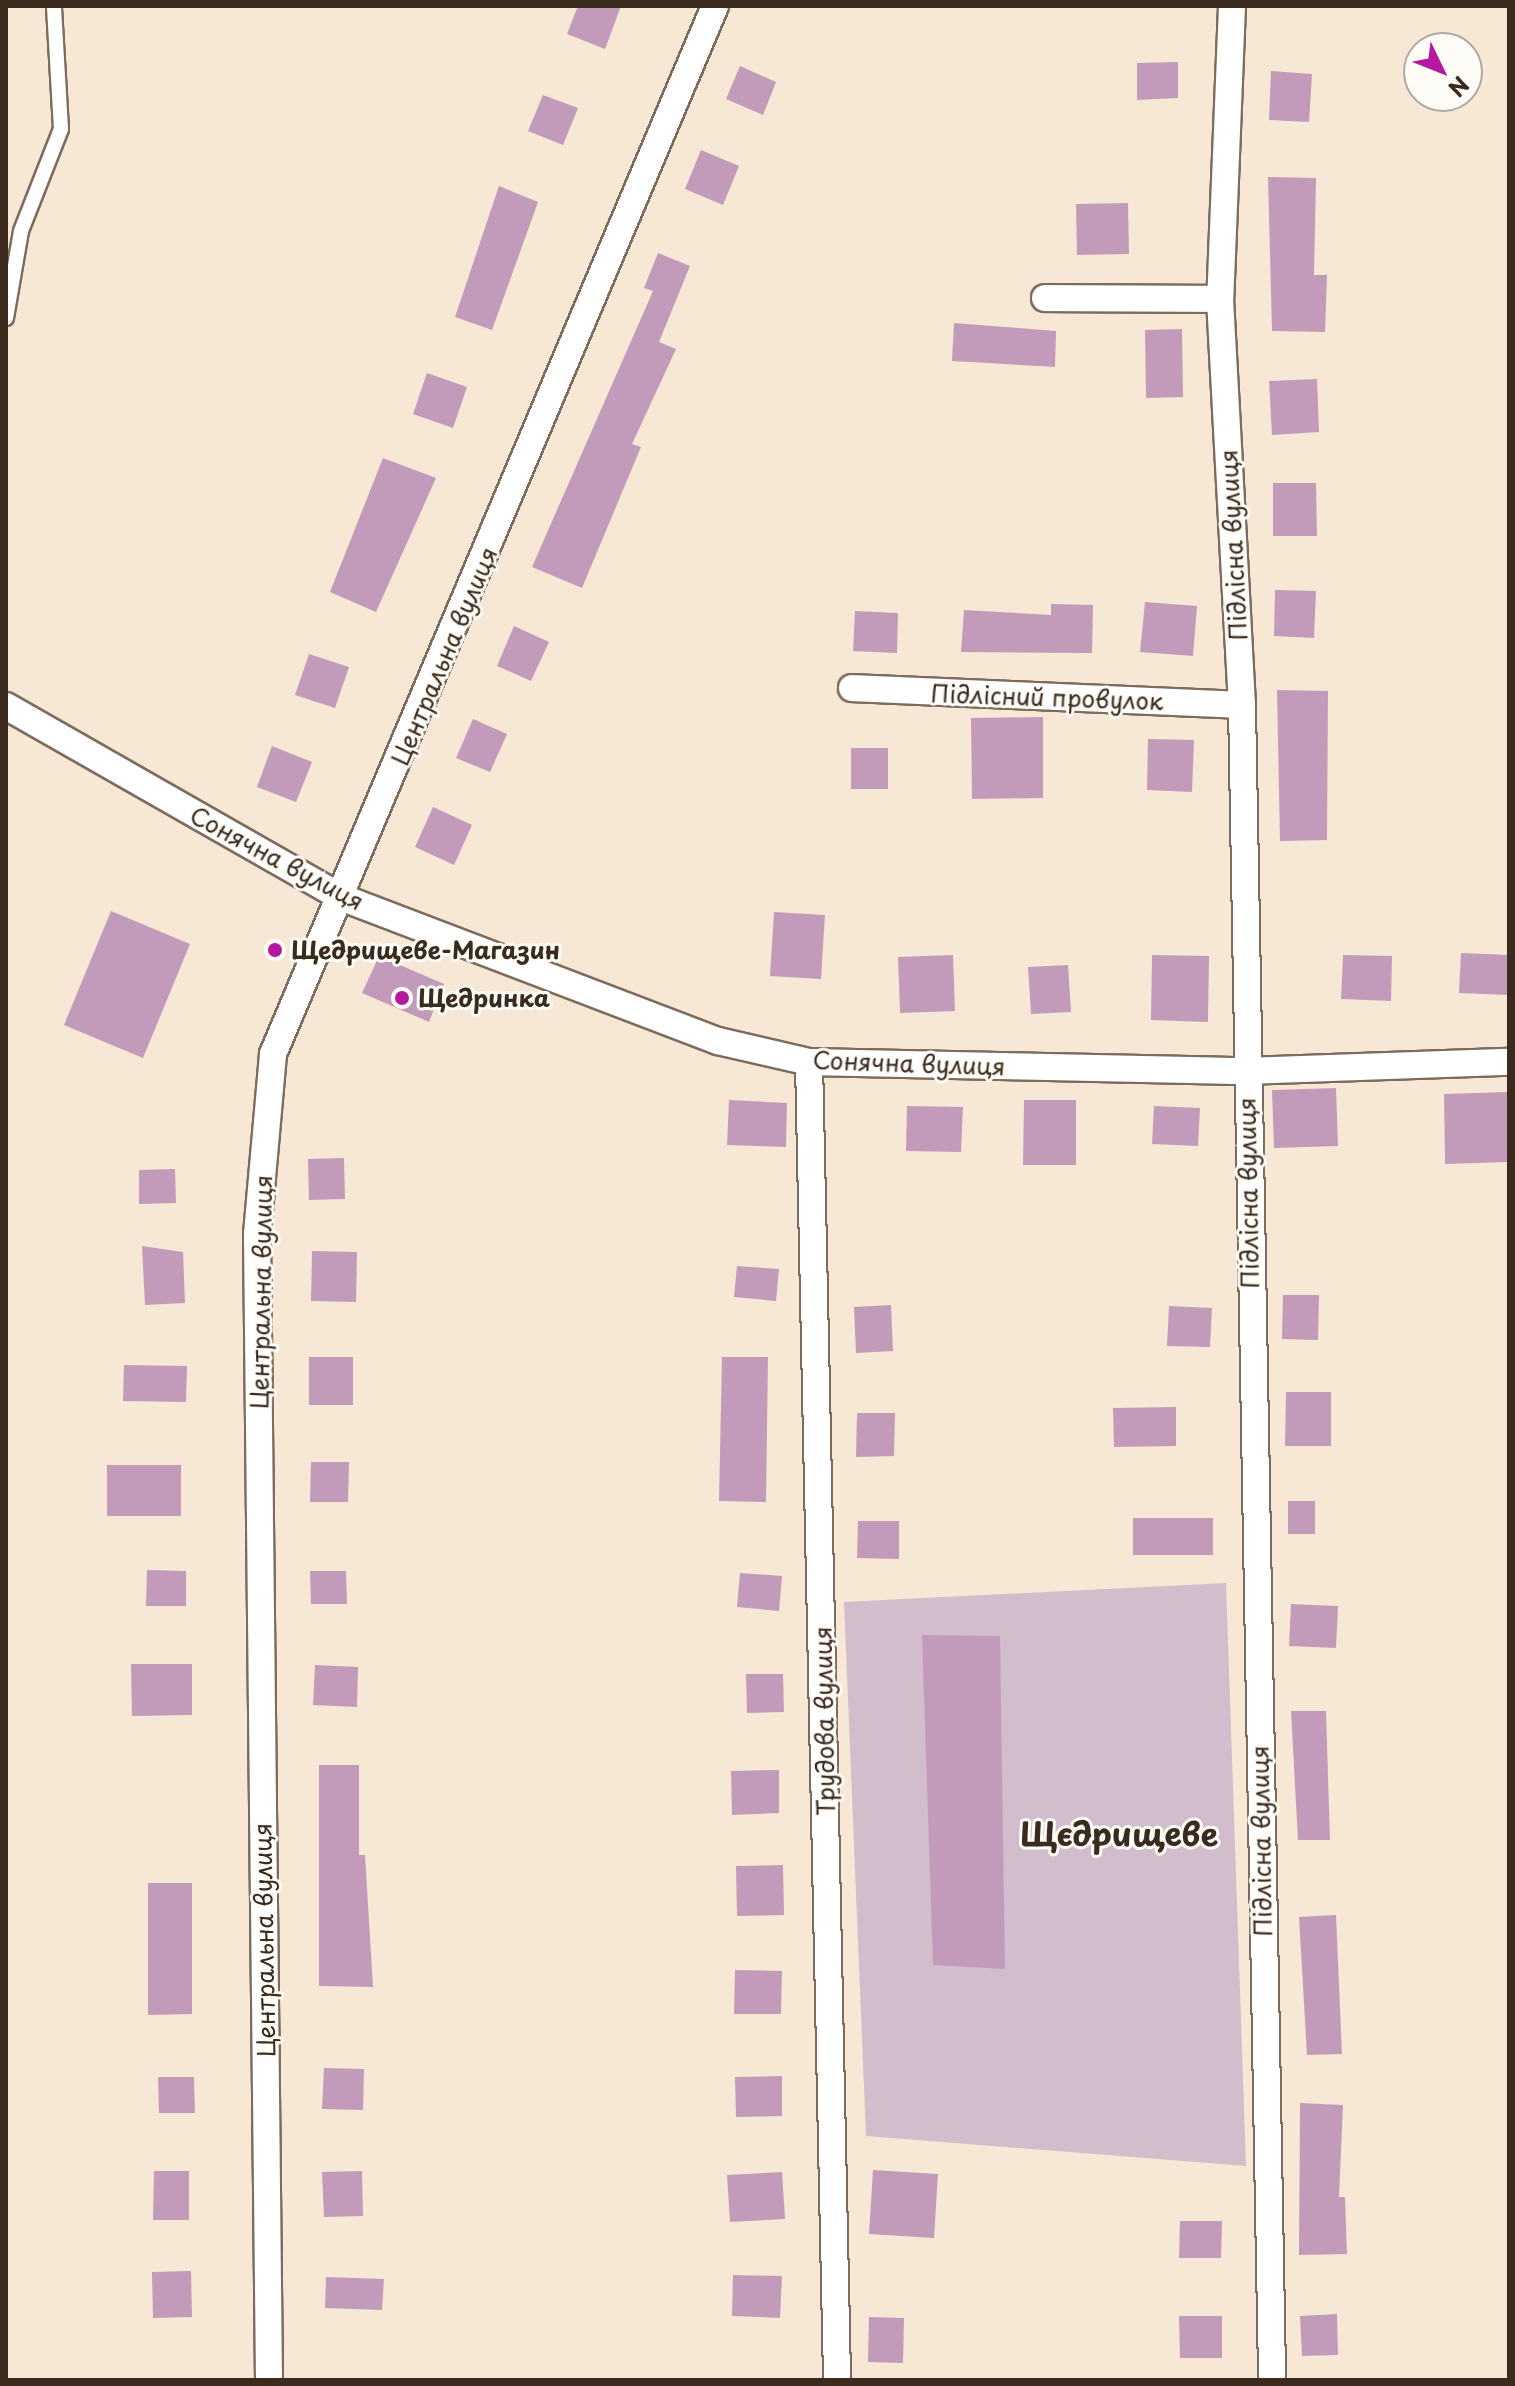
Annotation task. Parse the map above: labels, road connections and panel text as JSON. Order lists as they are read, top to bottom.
{
  "streets": {
    "street": [
      "Підлісна вулиця",
      "Центральна вулиця",
      "Підлісний провулок",
      "Сонячна вулиця",
      "Трудова вулиця"
    ]
  },
  "crossings": [
    ["Підлісна вулиця", "Підлісний провулок"],
    ["Підлісна вулиця", "Сонячна вулиця"],
    ["Центральна вулиця", "Сонячна вулиця"],
    ["Сонячна вулиця", "Трудова вулиця"]
  ],
  "districts": ["Щєдрищеве"],
  "places": ["Щедрищеве-Магазин", "Щедринка"],
  "north": "bottom right"
}
